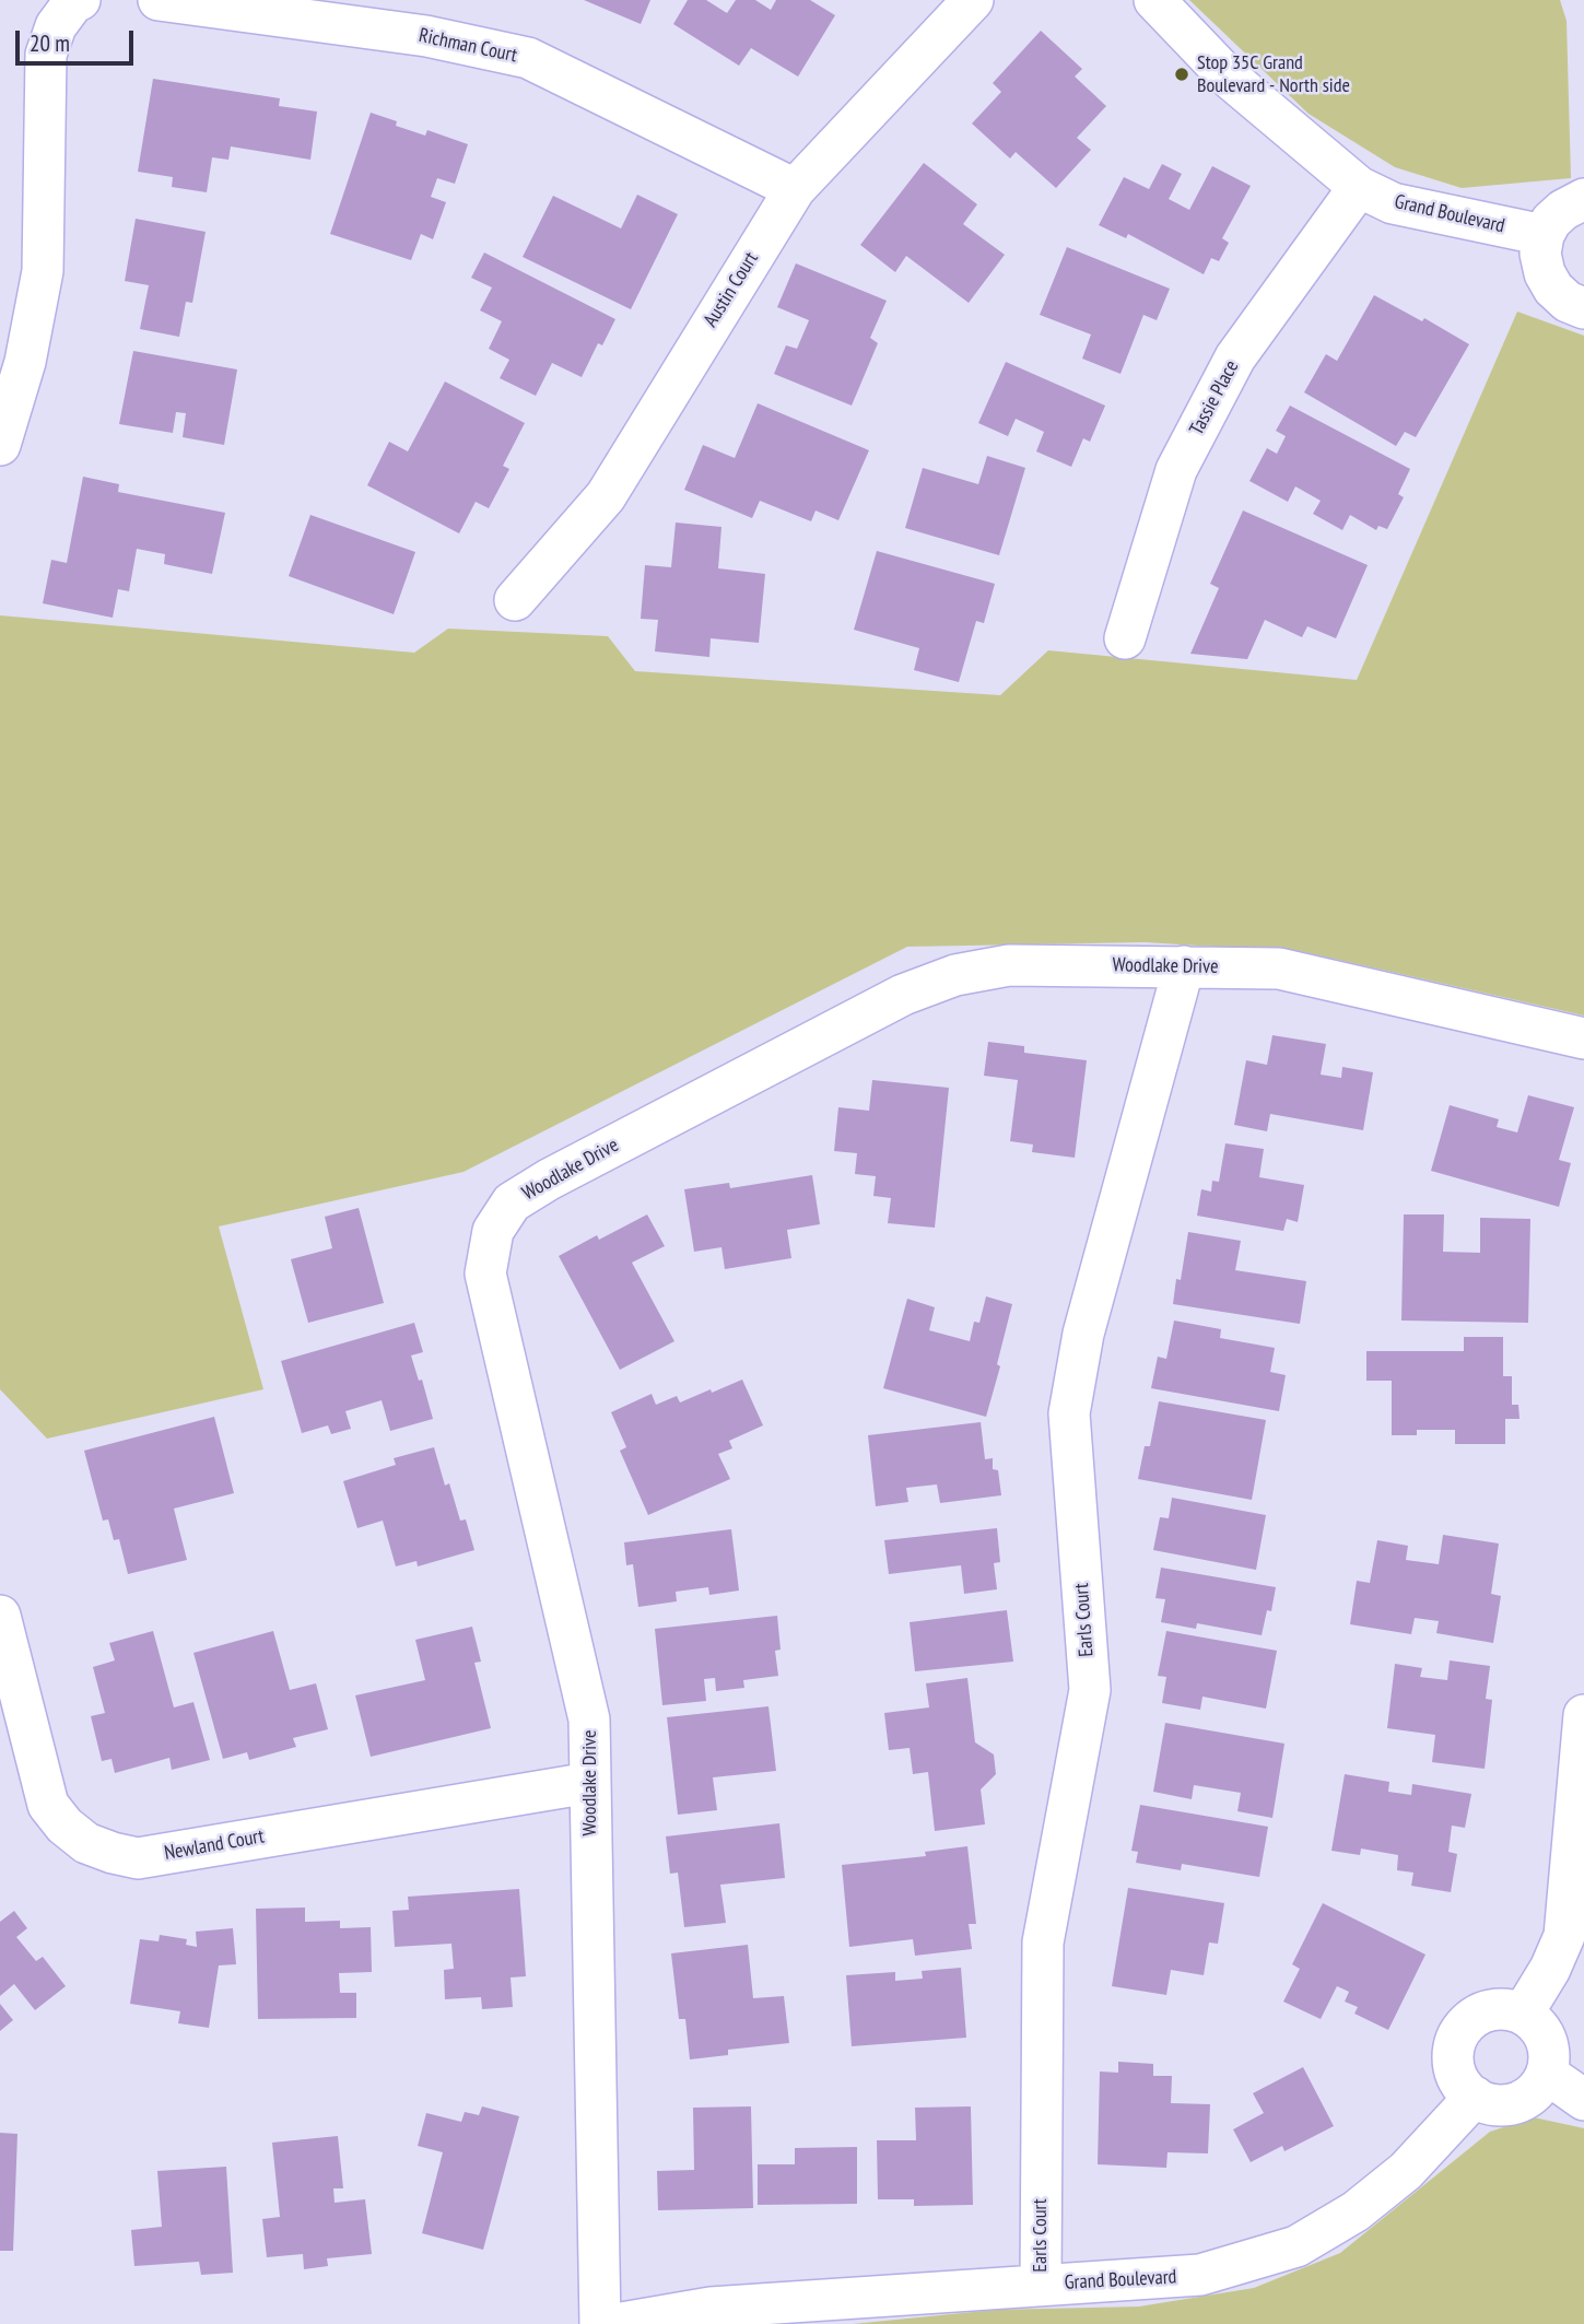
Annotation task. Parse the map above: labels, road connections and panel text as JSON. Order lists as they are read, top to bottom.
{
  "streets": {
    "street": [
      "Richman Court",
      "Grand Boulevard",
      "Austin Court",
      "Tassie Place",
      "Woodlake Drive",
      "Earls Court",
      "Newland Court"
    ]
  },
  "crossings": [
    ["Richman Court", "Austin Court"],
    ["Grand Boulevard", "Tassie Place"],
    ["Grand Boulevard", "Earls Court"],
    ["Woodlake Drive", "Earls Court"],
    ["Woodlake Drive", "Newland Court"]
  ],
  "places": ["Stop 35C Grand Boulevard - North side"],
  "scale_bar": "20 m"
}
